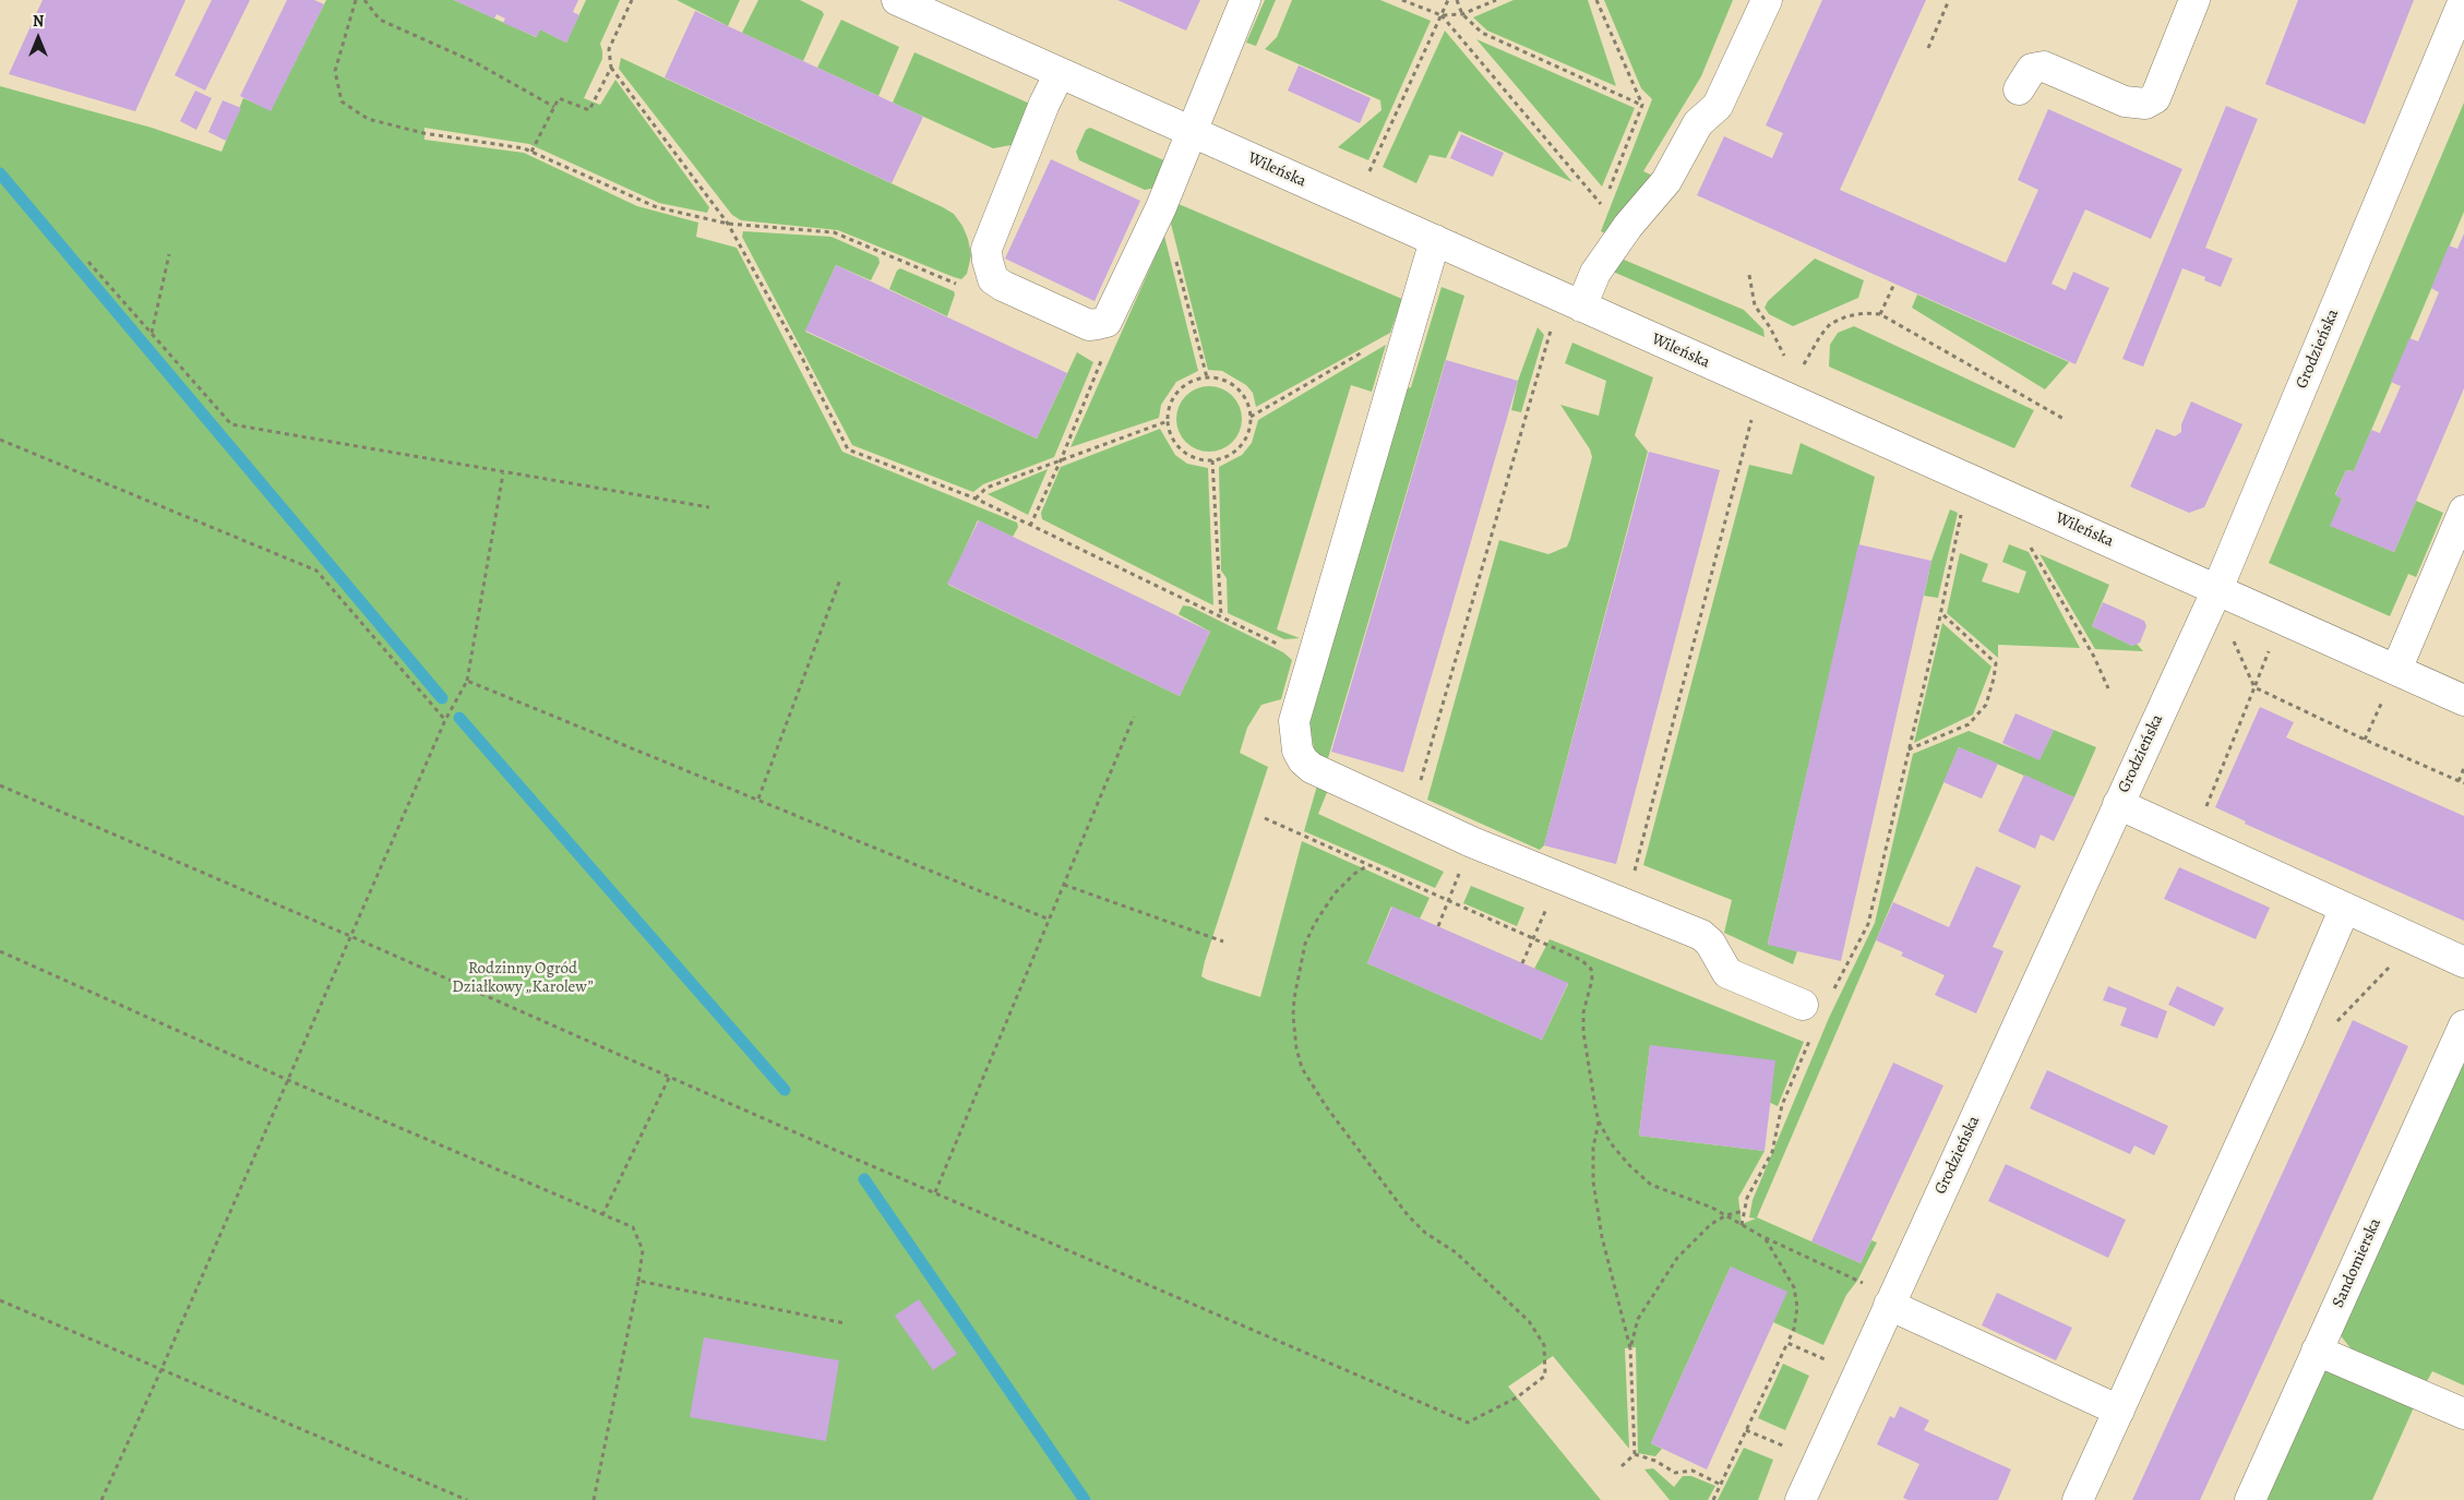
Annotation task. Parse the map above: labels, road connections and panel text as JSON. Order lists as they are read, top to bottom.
{
  "streets": {
    "street": ["Wileńska", "Grodzieńska", "Sandomierska"]
  },
  "crossings": [
    ["Wileńska", "Grodzieńska"]
  ],
  "parks": ["Rodzinny Ogród Działkowy „Karolew”"],
  "north": "top"
}
